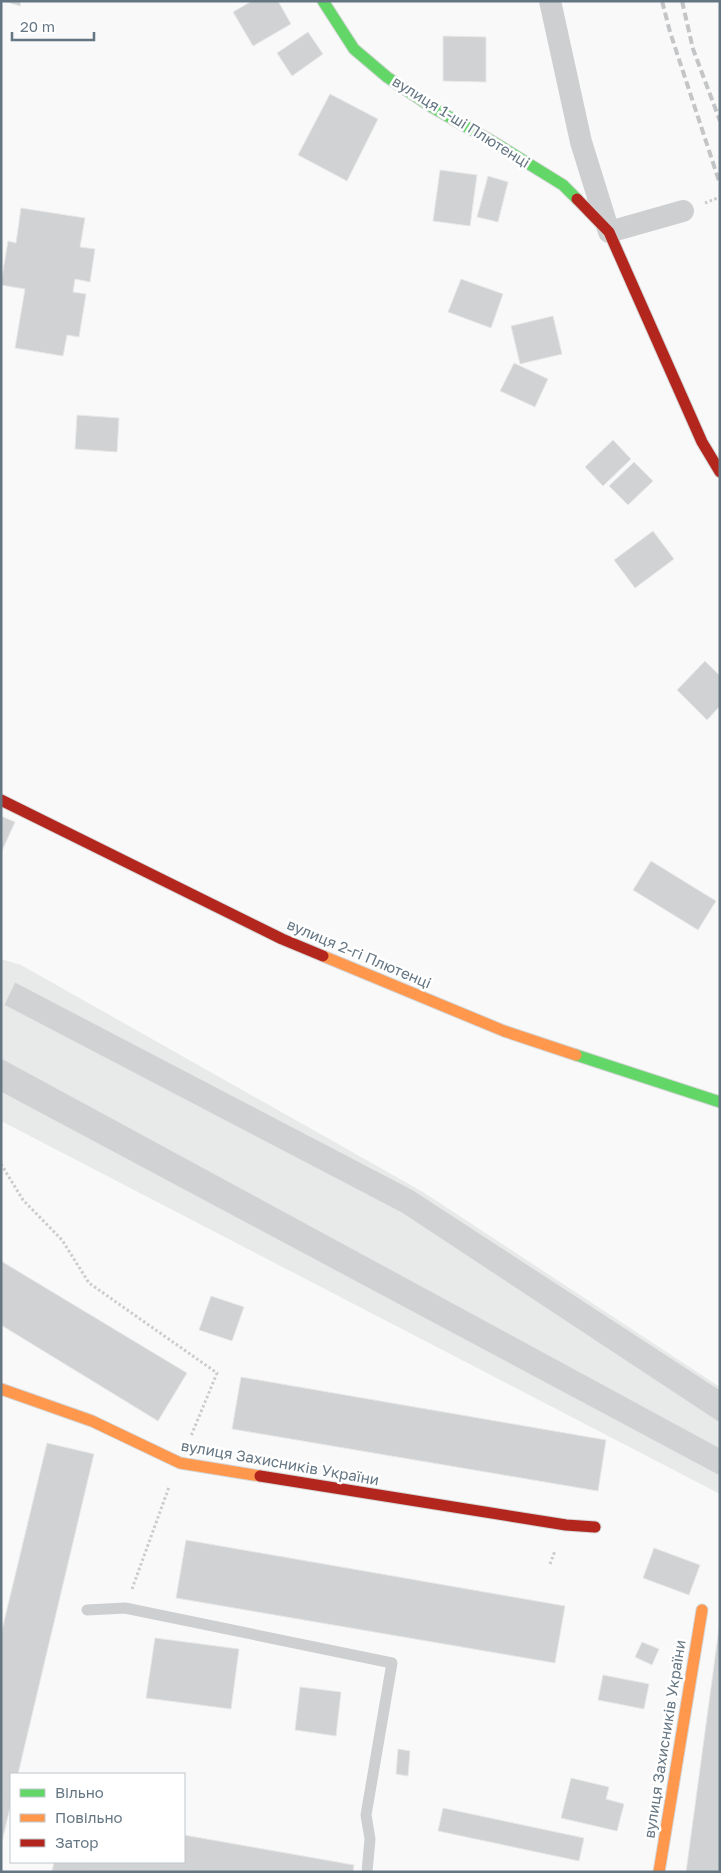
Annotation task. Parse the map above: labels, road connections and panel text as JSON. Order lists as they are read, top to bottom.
{
  "streets": {
    "street": ["вулиця 1-ші Плютенці", "вулиця 2-гі Плютенці", "вулиця Захисників України"]
  },
  "legend": ["Вільно", "Повільно", "Затор"],
  "scale_bar": "20 m"
}
